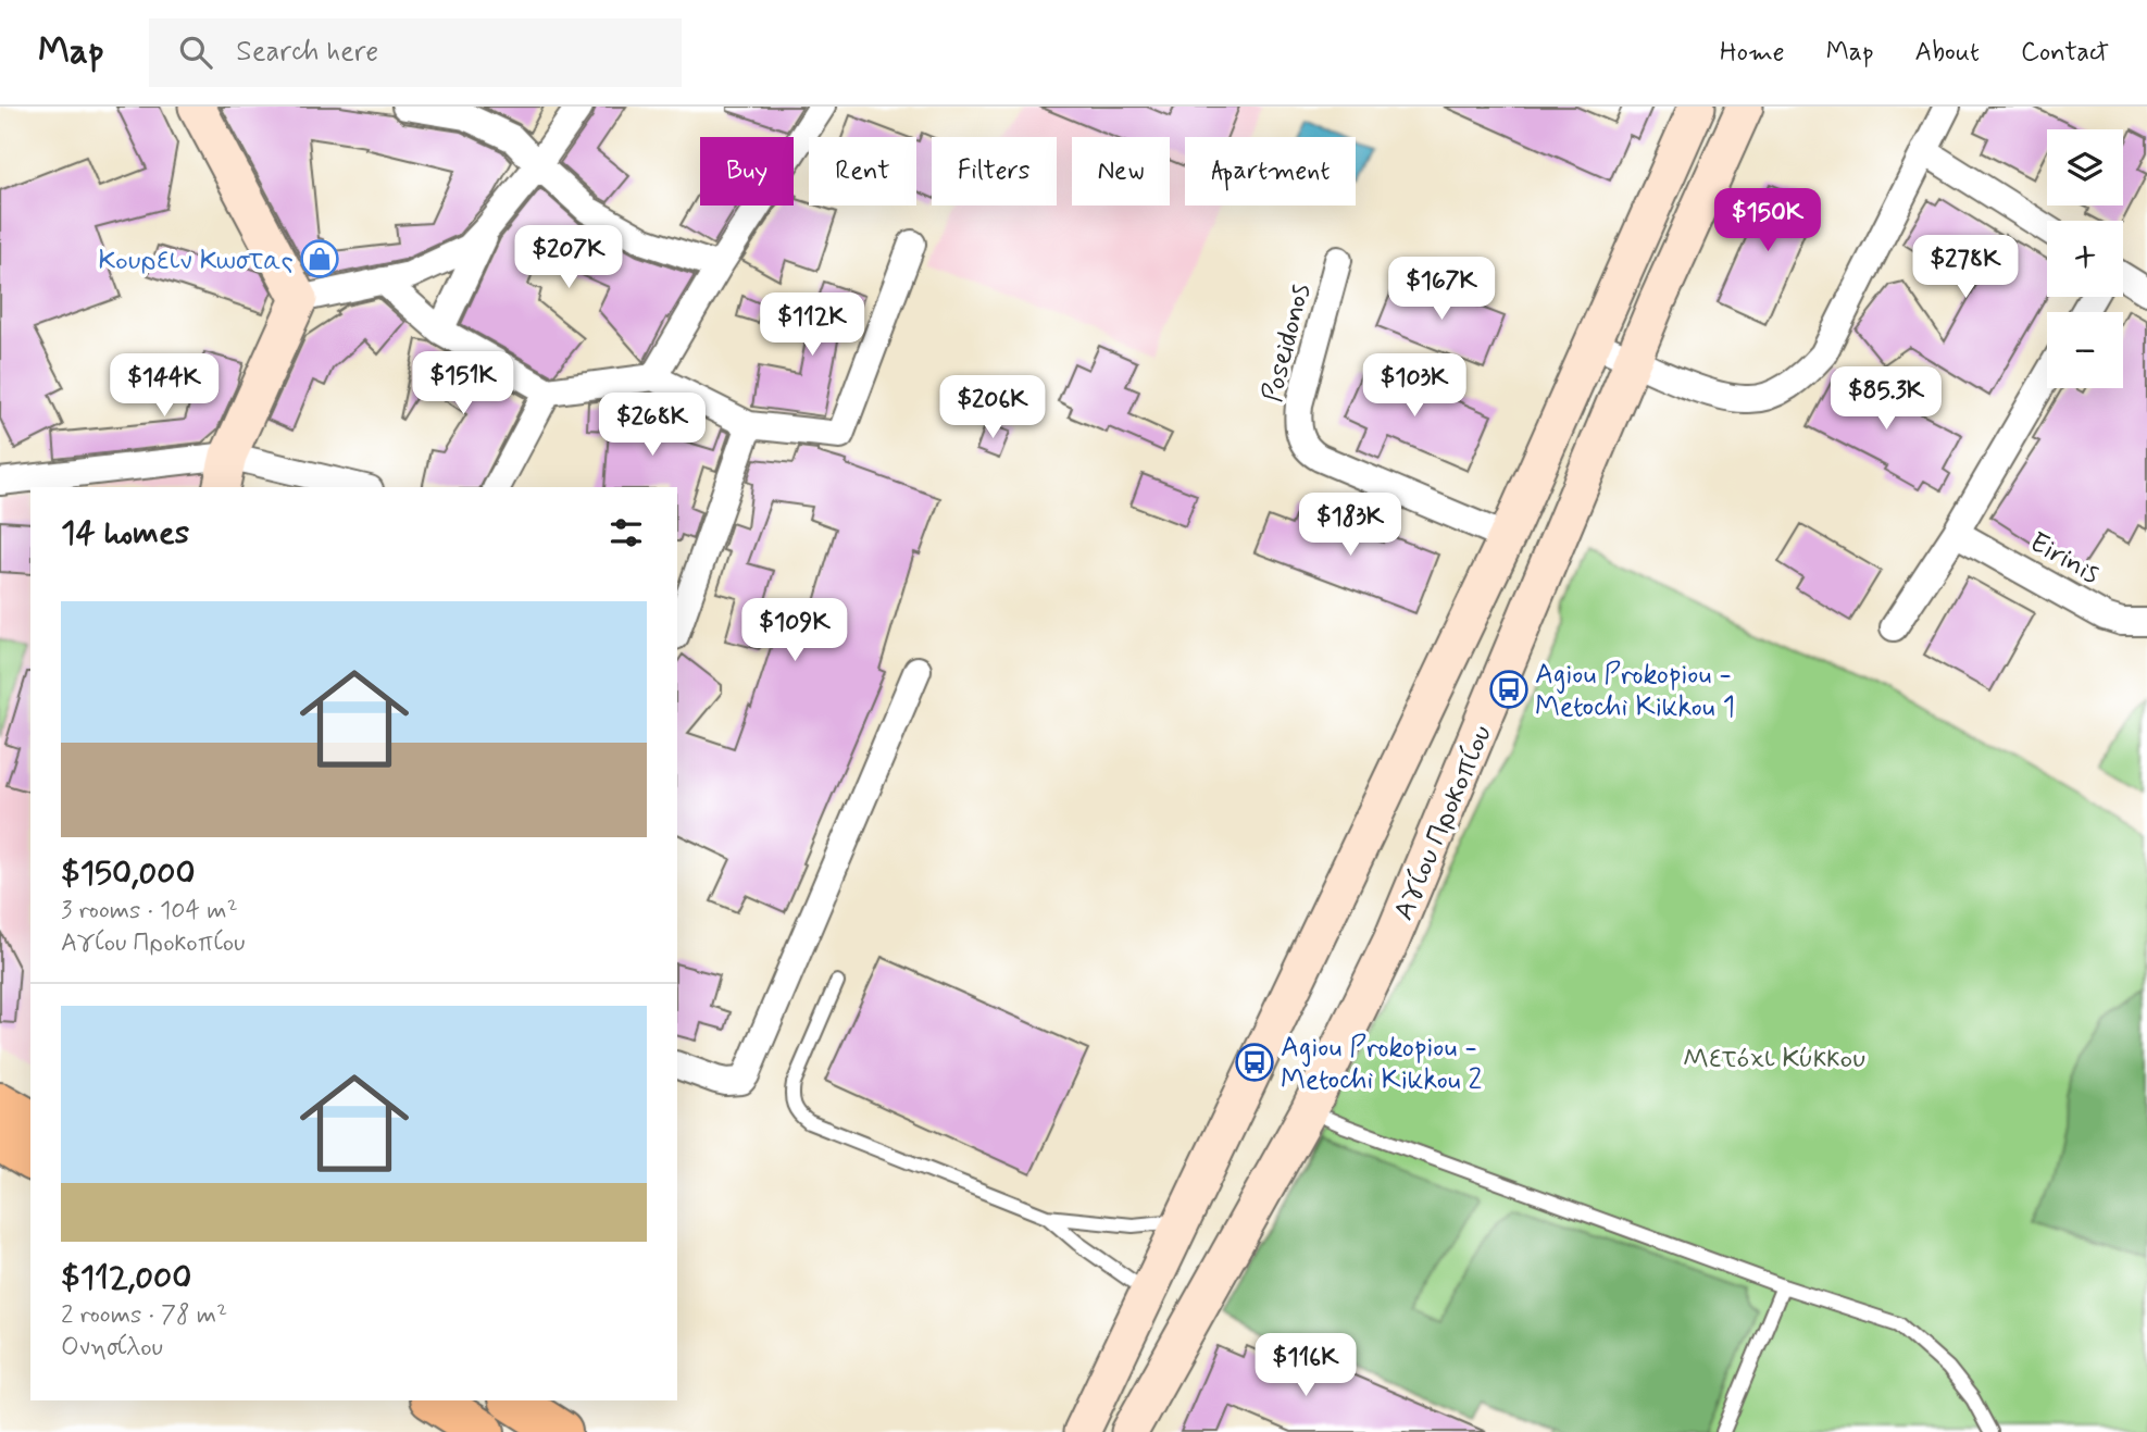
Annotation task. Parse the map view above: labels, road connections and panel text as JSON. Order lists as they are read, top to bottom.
{
  "streets": {
    "main road": ["Αγίου Προκοπίου"],
    "street": ["Poseidonos", "Eirinis"]
  },
  "crossings": [
    ["Poseidonos", "Αγίου Προκοπίου"]
  ],
  "parks": ["Μετόχι Κύκκου"],
  "places": {
    "shop": ["Κουρειν Κωστας"],
    "bus stop": ["Agiou Prokopiou - Metochi Kikkou 1", "Agiou Prokopiou - Metochi Kikkou 2"]
  },
  "page": {
    "header": "Map",
    "search": "Search here",
    "nav": [
      "Home",
      "Map",
      "About",
      "Contact"
    ],
    "map_buttons": ["+", "−"],
    "chip": [
      "Buy",
      "Rent",
      "Filters",
      "New",
      "Apartment"
    ],
    "price": [
      "$150K",
      "$207K",
      "$278K",
      "$167K",
      "$112K",
      "$151K",
      "$144K",
      "$103K",
      "$85.3K",
      "$206K",
      "$268K",
      "$183K",
      "$109K",
      "$116K"
    ],
    "heading": "14 homes",
    "list": [
      {
        "name": "$150,000",
        "note": "3 rooms · 104 m² · Αγίου Προκοπίου"
      },
      {
        "name": "$112,000",
        "note": "2 rooms · 78 m² · Ονησίλου"
      }
    ]
  }
}
